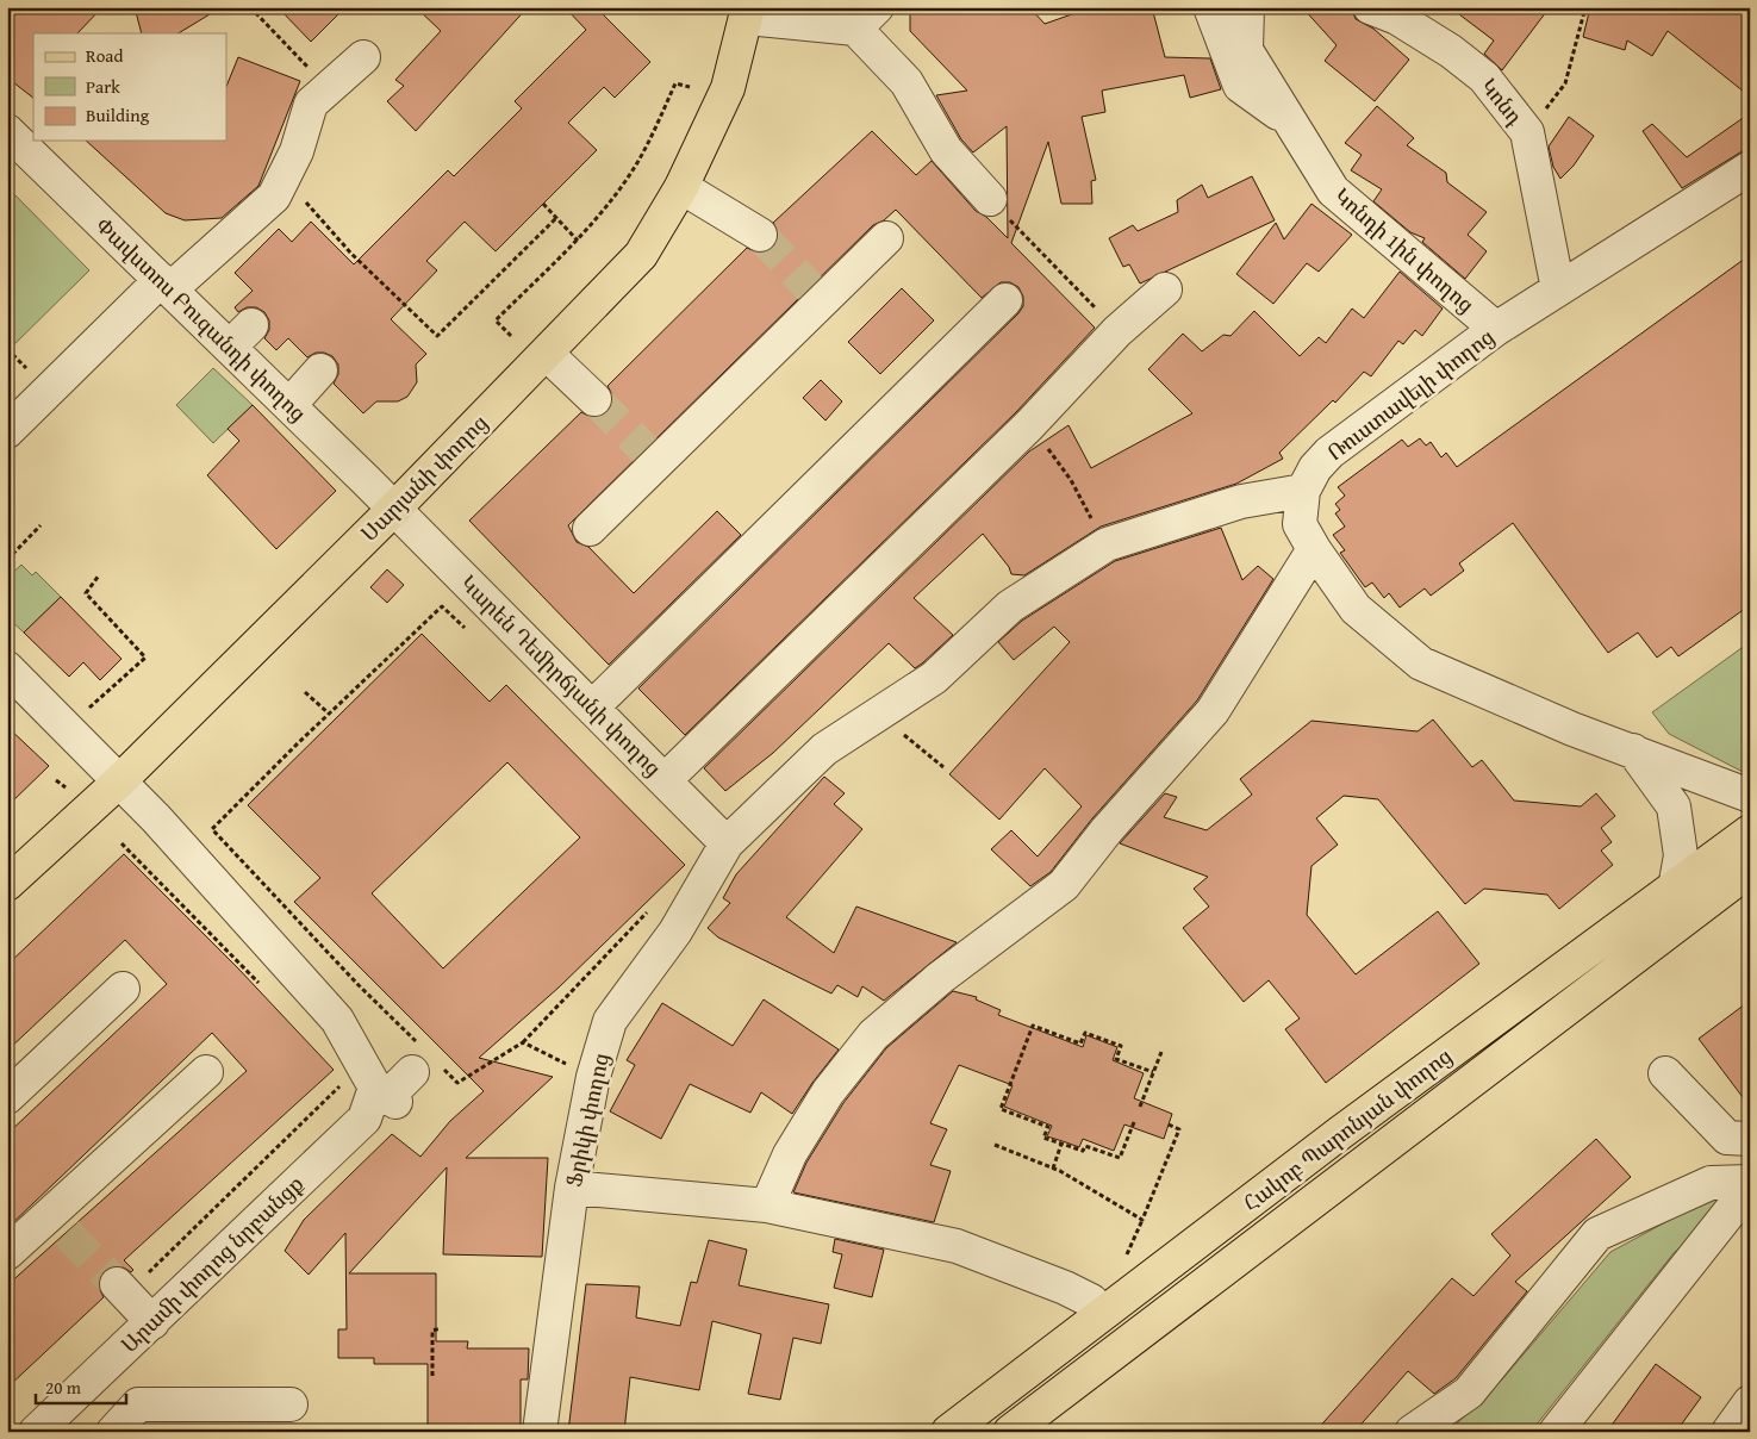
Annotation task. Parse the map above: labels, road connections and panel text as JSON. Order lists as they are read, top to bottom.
{
  "streets": {
    "main road": ["Սարյանի փողոց", "Հակոբ Պարոնյան փողոց"],
    "street": [
      "Կոնդ",
      "Կոնդի 1ին փողոց",
      "Փավստոս Բուզանդի փողոց",
      "Ռուստավելի փողոց",
      "Կարեն Դեմիրճյանի փողոց",
      "Ֆրիկի փողոց",
      "Արամի փողոց նրբանցք"
    ]
  },
  "crossings": [
    ["Կոնդ", "Ռուստավելի փողոց"],
    ["Կոնդի 1ին փողոց", "Ռուստավելի փողոց"],
    ["Փավստոս Բուզանդի փողոց", "Սարյանի փողոց"],
    ["Փավստոս Բուզանդի փողոց", "Կարեն Դեմիրճյանի փողոց"],
    ["Սարյանի փողոց", "Կարեն Դեմիրճյանի փողոց"],
    ["Կարեն Դեմիրճյանի փողոց", "Ֆրիկի փողոց"]
  ],
  "legend": ["Road", "Park", "Building"],
  "scale_bar": "20 m"
}
